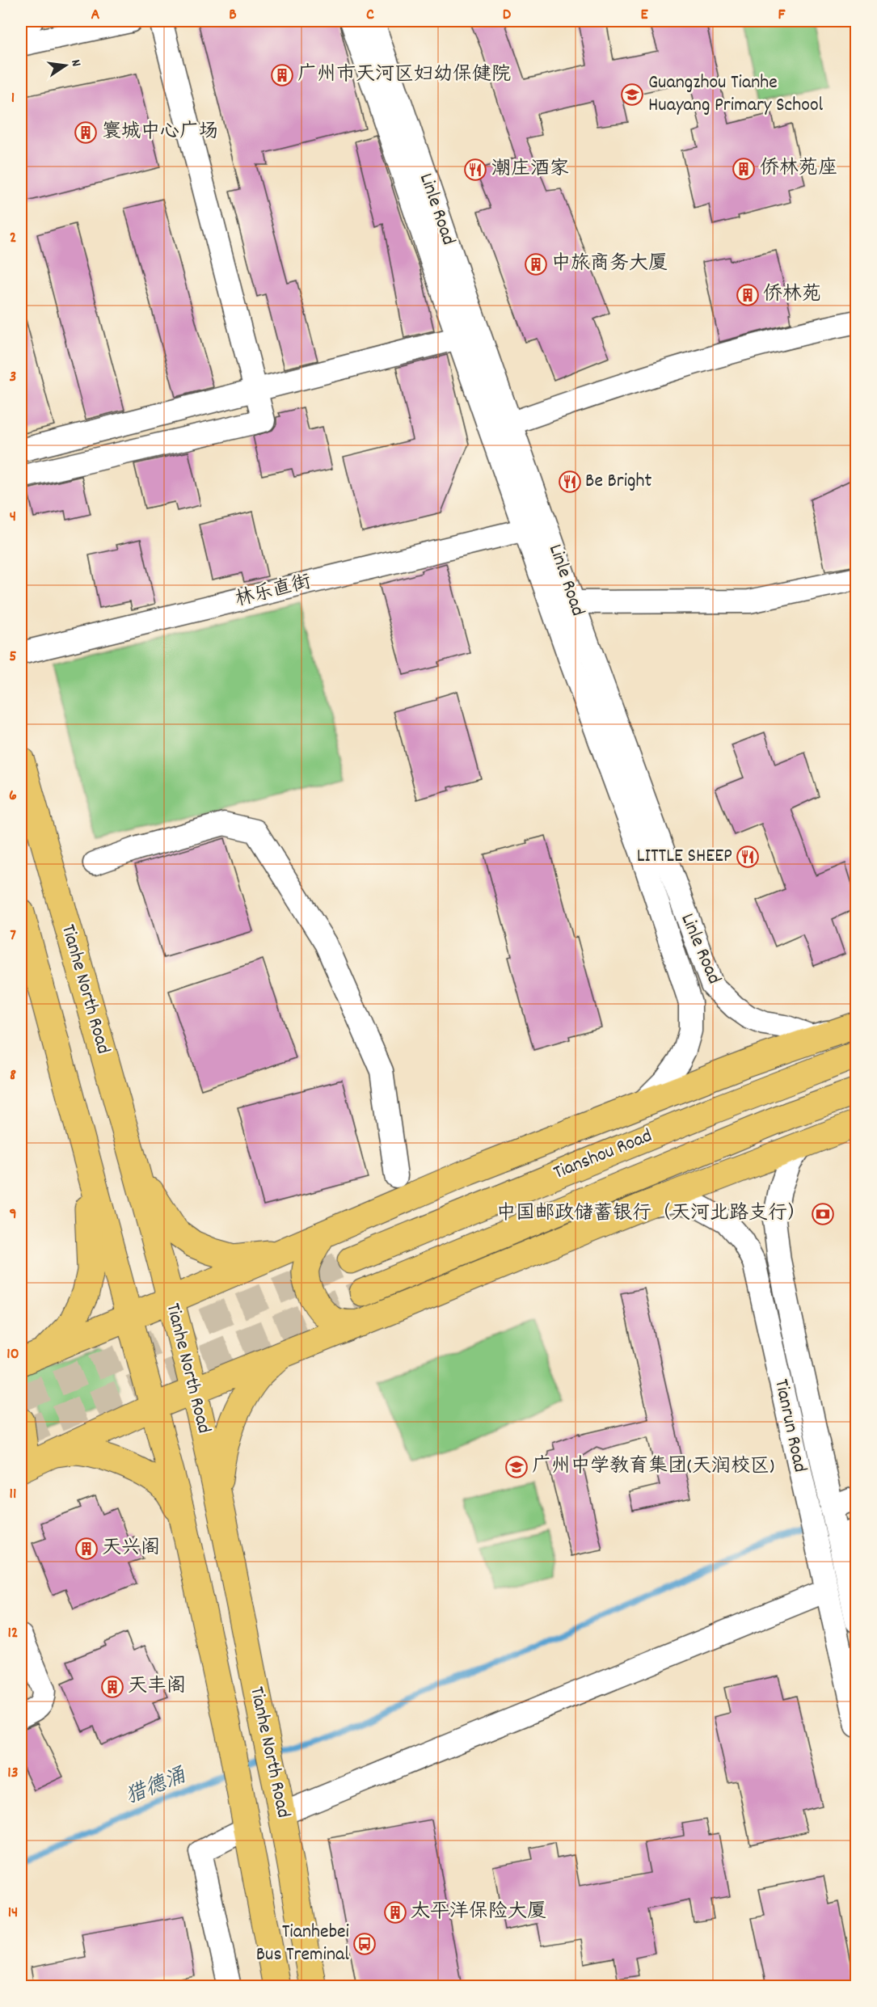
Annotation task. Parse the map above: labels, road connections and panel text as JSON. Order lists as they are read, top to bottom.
{
  "streets": {
    "main road": ["Tianhe North Road", "Tianshou Road"],
    "street": ["Linle Road", "林乐直街", "Tianrun Road"]
  },
  "crossings": [
    ["Linle Road", "林乐直街"]
  ],
  "water": ["猎德涌"],
  "places": {
    "building": [
      "广州市天河区妇幼保健院",
      "寰城中心广场",
      "侨林苑座",
      "中旅商务大厦",
      "侨林苑",
      "天兴阁",
      "天丰阁",
      "太平洋保险大厦"
    ],
    "school or university": ["Guangzhou Tianhe Huayang Primary School", "广州中学教育集团(天润校区)"],
    "restaurant": ["潮庄酒家", "Be Bright", "LITTLE SHEEP"],
    "bank": ["中国邮政储蓄银行（天河北路支行）"],
    "bus stop": ["Tianhebei Bus Treminal"]
  },
  "north": "right",
  "grid": {
    "columns": [
      "A",
      "B",
      "C",
      "D",
      "E",
      "F"
    ],
    "rows": [
      "1",
      "2",
      "3",
      "4",
      "5",
      "6",
      "7",
      "8",
      "9",
      "10",
      "11",
      "12",
      "13",
      "14"
    ]
  }
}
